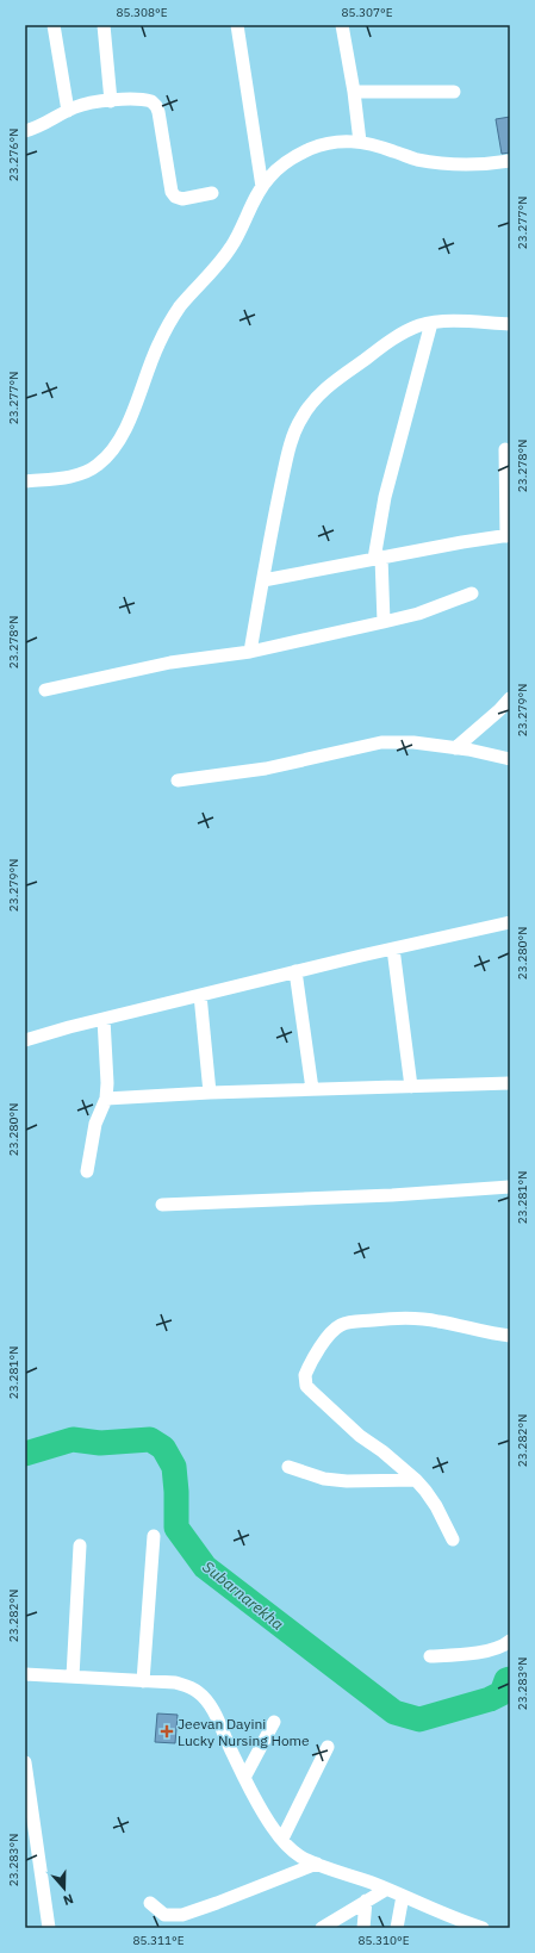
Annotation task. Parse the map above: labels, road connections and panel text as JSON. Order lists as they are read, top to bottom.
{
  "water": ["Subarnarekha"],
  "places": {
    "health": ["Jeevan Dayini Lucky Nursing Home"]
  },
  "north": "bottom",
  "coordinates": [
    "85.308°E",
    "85.307°E",
    "23.276°N",
    "23.277°N",
    "23.278°N",
    "23.279°N",
    "23.280°N",
    "23.281°N",
    "23.282°N",
    "23.283°N",
    "85.311°E",
    "85.310°E"
  ]
}
